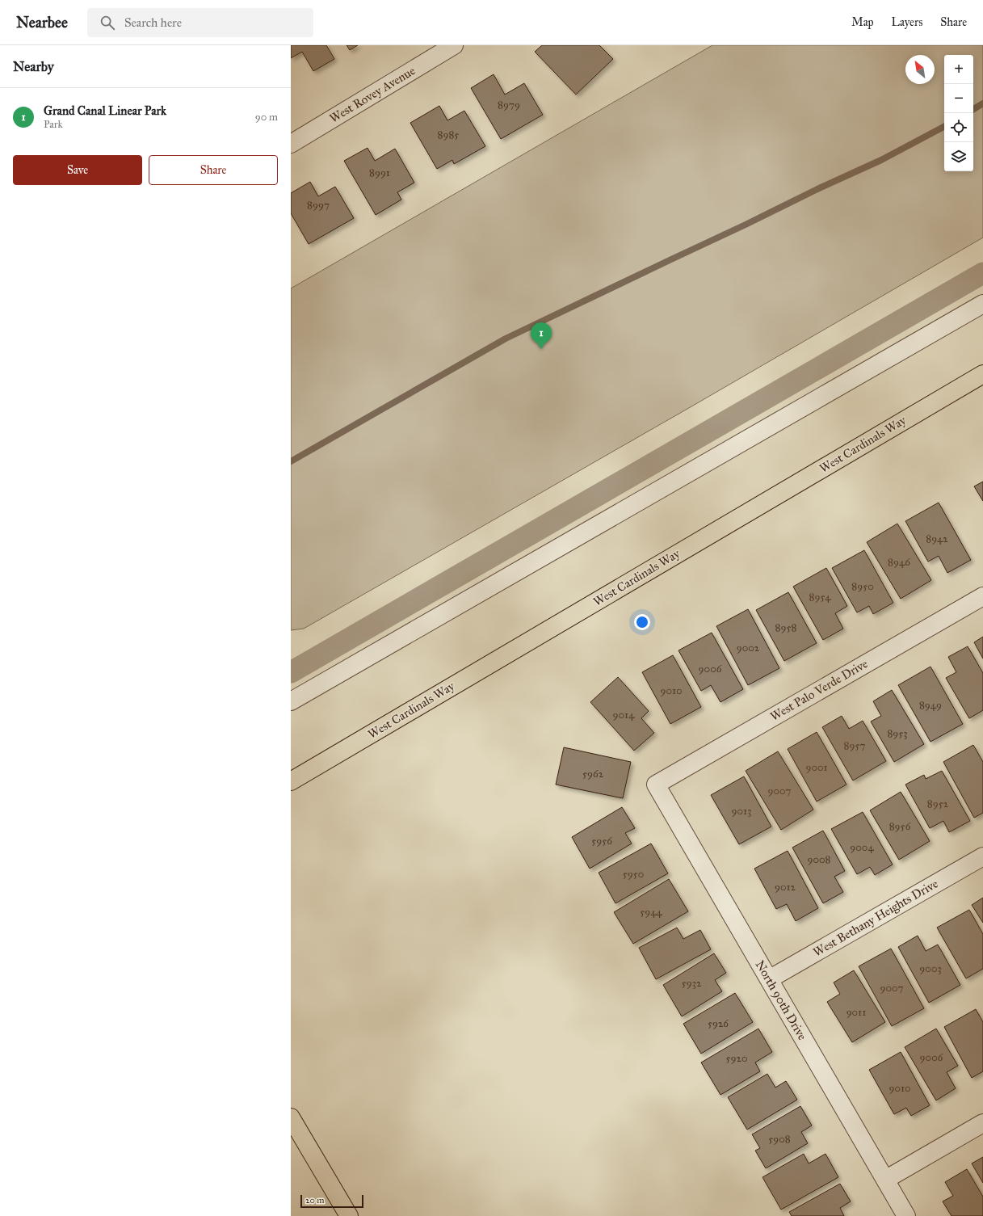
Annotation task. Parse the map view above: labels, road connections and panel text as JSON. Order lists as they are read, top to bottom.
{
  "streets": {
    "main road": ["West Cardinals Way"],
    "street": [
      "West Rovey Avenue",
      "West Palo Verde Drive",
      "West Bethany Heights Drive",
      "North 90th Drive"
    ]
  },
  "crossings": [
    ["West Palo Verde Drive", "North 90th Drive"],
    ["West Bethany Heights Drive", "North 90th Drive"]
  ],
  "house_numbers": [
    "8979",
    "8985",
    "8991",
    "8997",
    "8942",
    "8946",
    "8950",
    "8954",
    "8958",
    "9002",
    "9006",
    "9010",
    "8949",
    "9014",
    "8953",
    "8957",
    "9001",
    "5962",
    "9007",
    "8952",
    "9013",
    "8956",
    "5956",
    "9004",
    "9008",
    "5950",
    "9012",
    "5944",
    "9003",
    "5932",
    "9007",
    "9011",
    "5926",
    "9006",
    "5920",
    "9010",
    "5908"
  ],
  "scale_bar": "20 m",
  "north": "top left",
  "page": {
    "header": "Nearbee",
    "search": "Search here",
    "nav": ["Map", "Layers", "Share"],
    "heading": "Nearby",
    "map_buttons": ["+", "−"],
    "list": [
      {
        "mark": "1",
        "name": "Grand Canal Linear Park",
        "note": "Park",
        "value": "90 m"
      }
    ],
    "buttons": ["Save", "Share"],
    "pins": "1",
    "scale": "20 m"
  }
}
